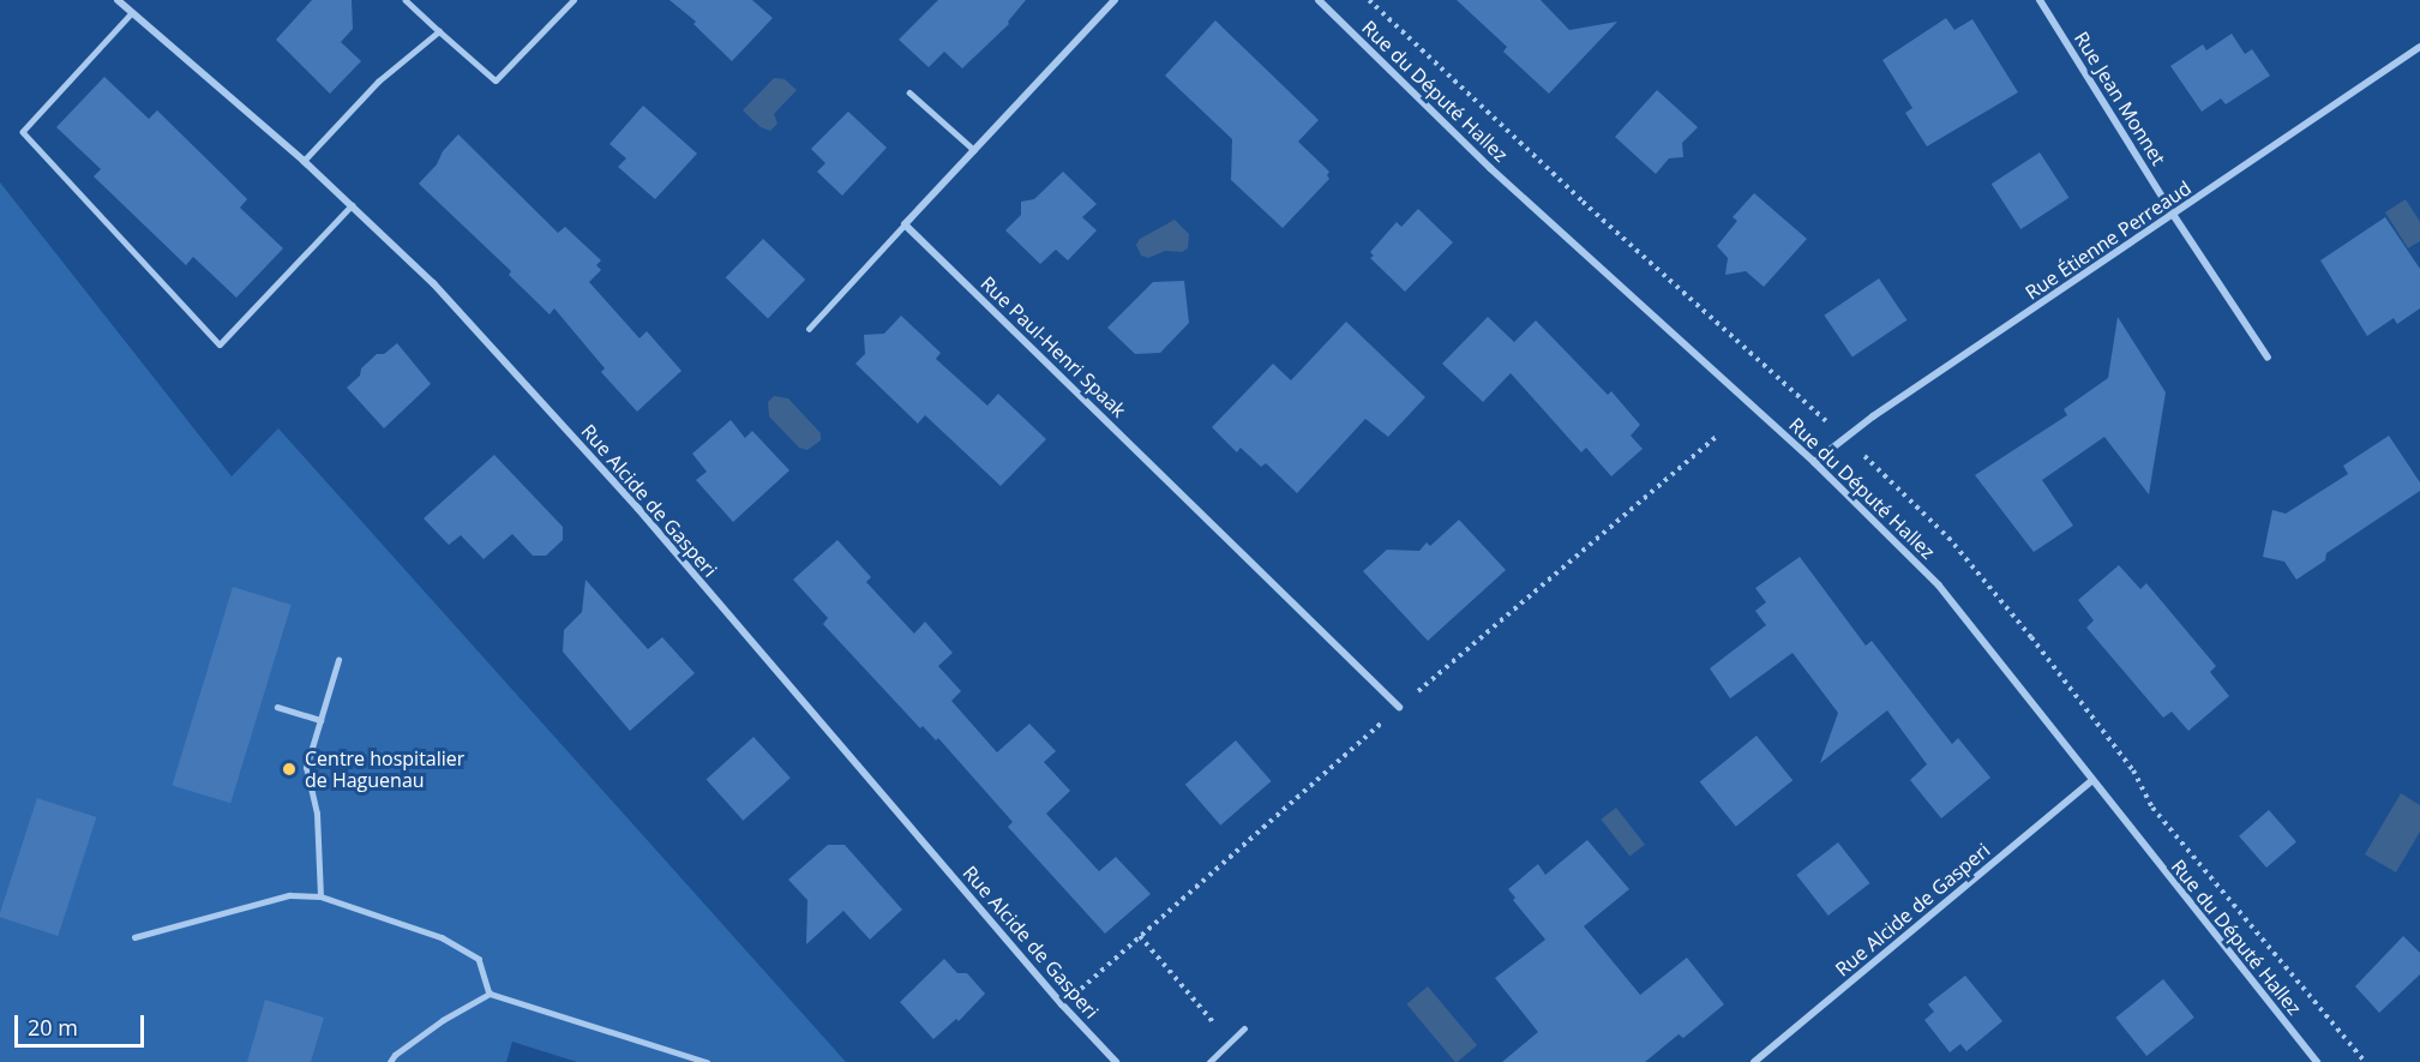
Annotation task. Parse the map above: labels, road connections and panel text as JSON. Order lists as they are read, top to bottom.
{
  "streets": {
    "street": [
      "Rue du Député Hallez",
      "Rue Jean Monnet",
      "Rue Étienne Perreaud",
      "Rue Paul-Henri Spaak",
      "Rue Alcide de Gasperi"
    ]
  },
  "crossings": [
    ["Rue du Député Hallez", "Rue Étienne Perreaud"],
    ["Rue du Député Hallez", "Rue Alcide de Gasperi"],
    ["Rue Jean Monnet", "Rue Étienne Perreaud"]
  ],
  "places": ["Centre hospitalier de Haguenau"],
  "scale_bar": "20 m"
}
